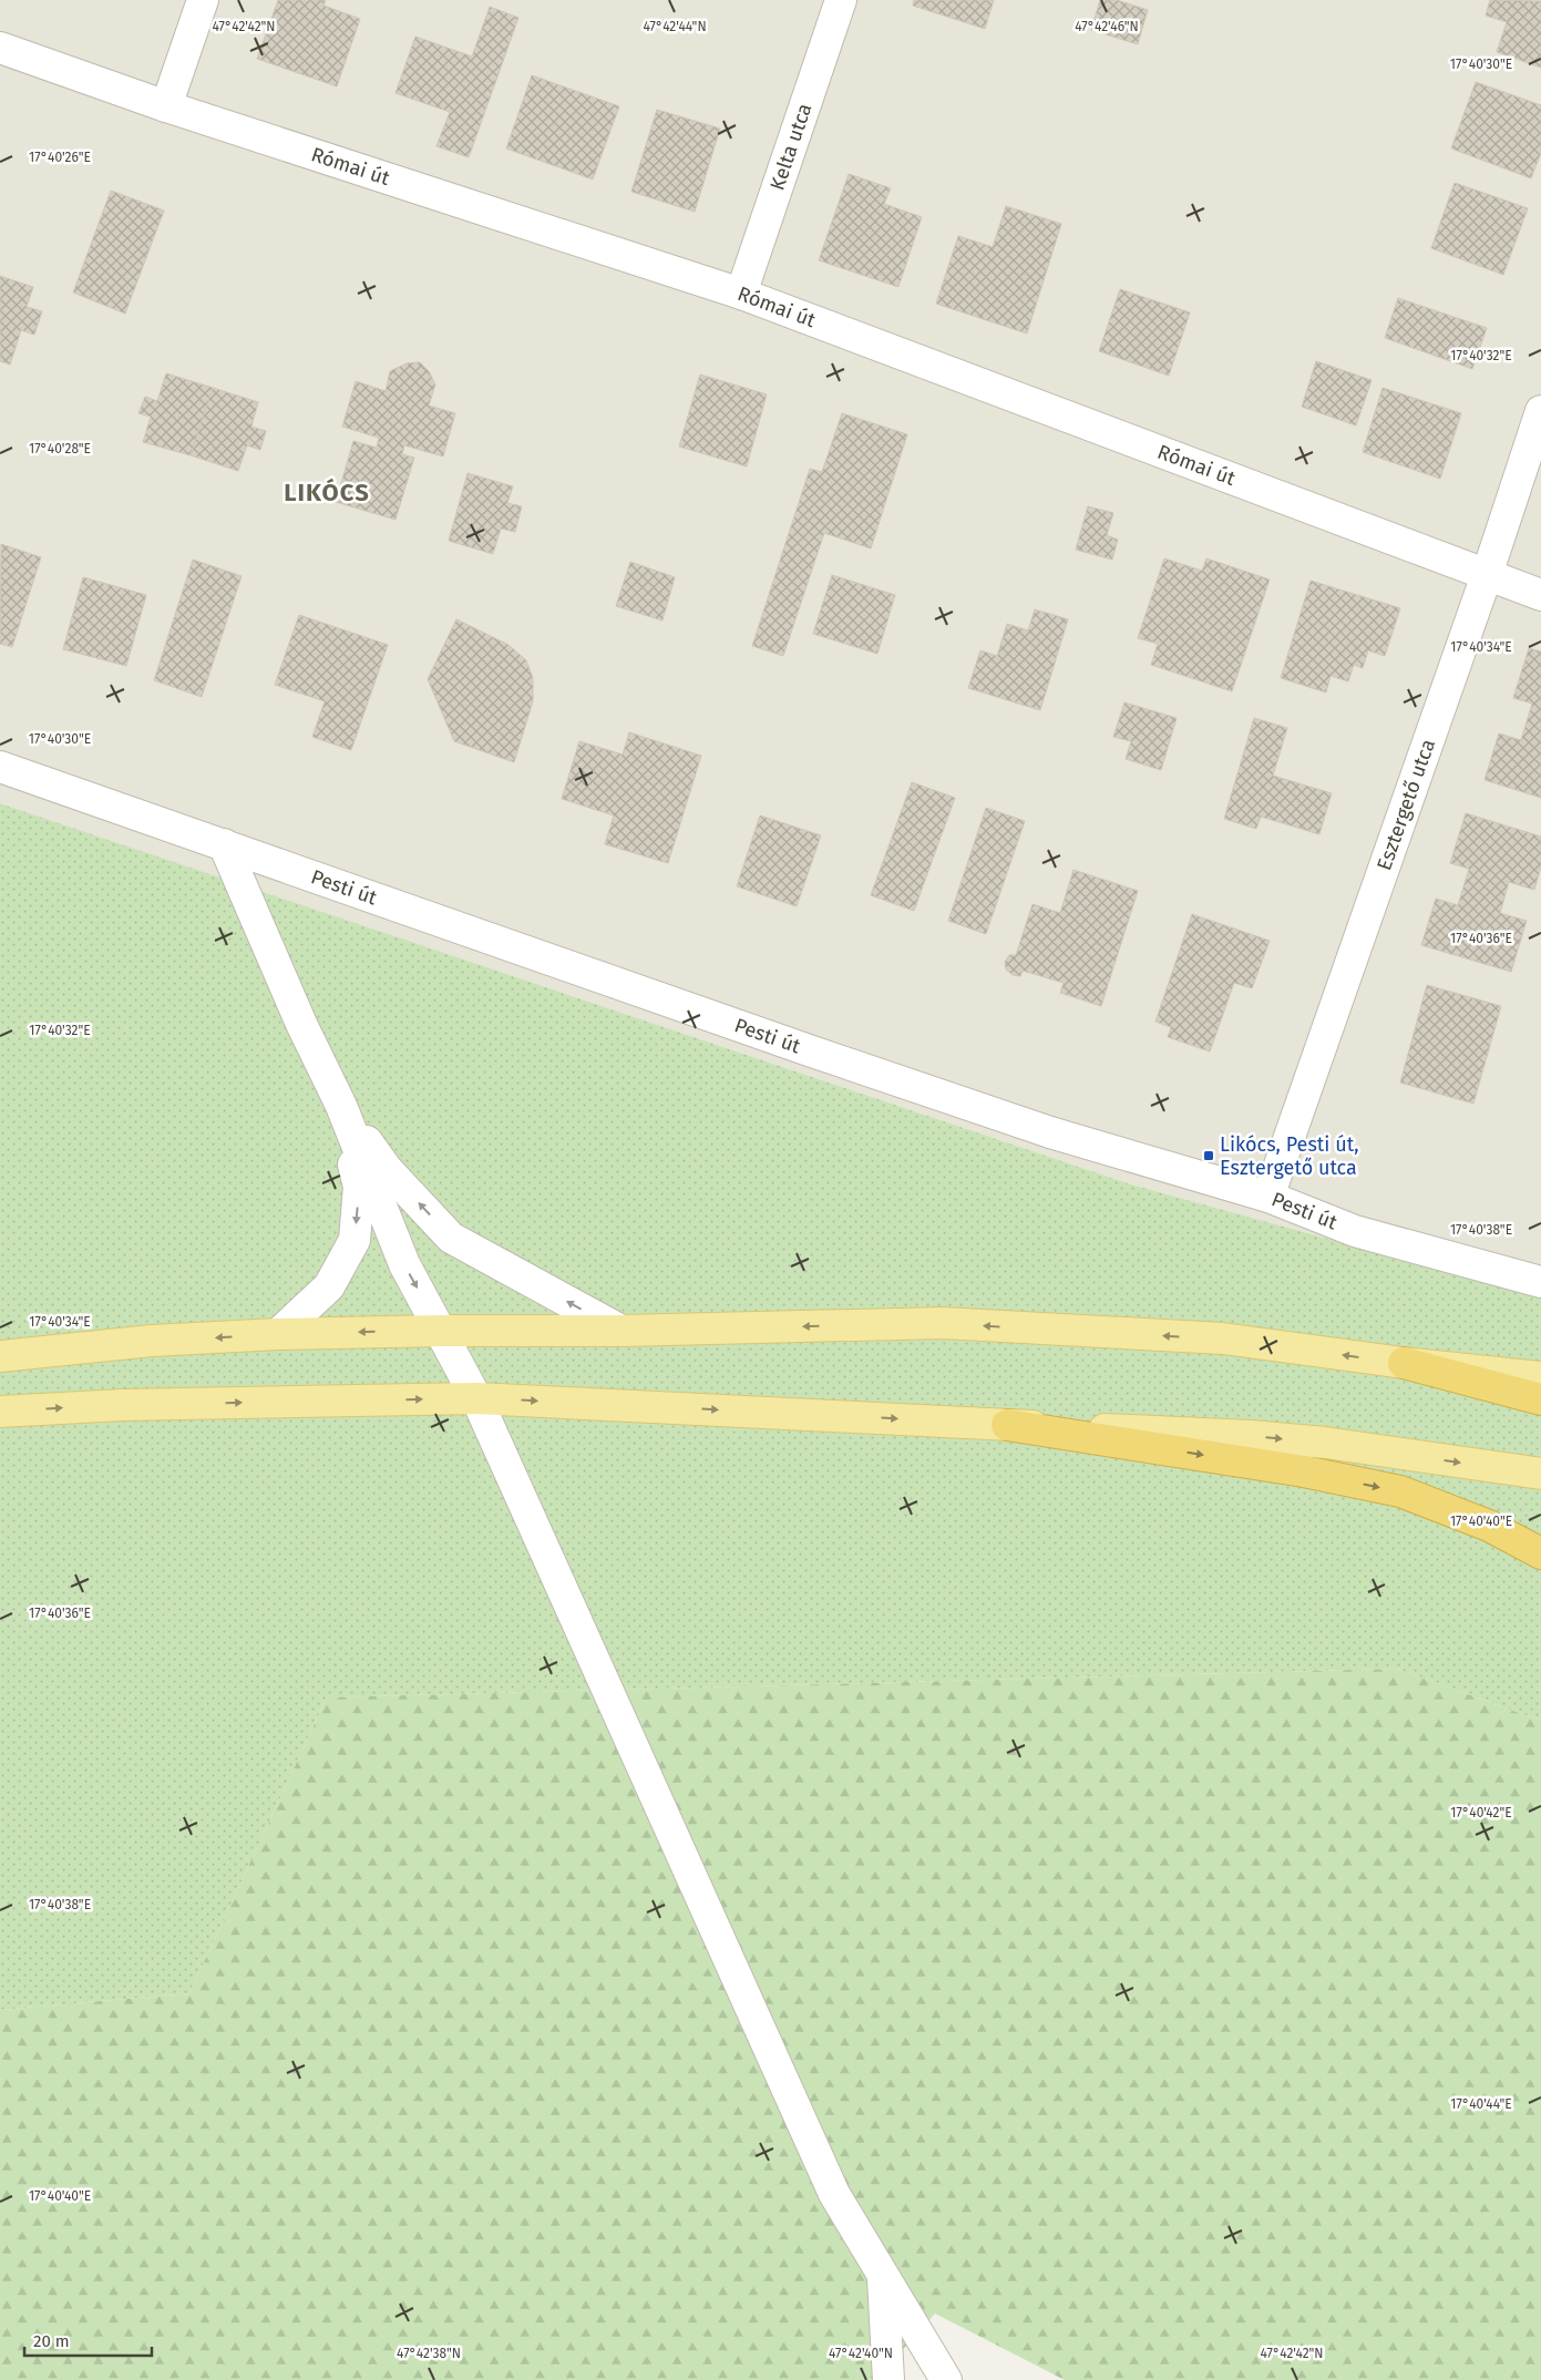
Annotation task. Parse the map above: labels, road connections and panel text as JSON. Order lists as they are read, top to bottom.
{
  "streets": {
    "street": [
      "Kelta utca",
      "Római út",
      "Esztergető utca",
      "Pesti út"
    ]
  },
  "crossings": [
    ["Kelta utca", "Római út"],
    ["Római út", "Esztergető utca"],
    ["Esztergető utca", "Pesti út"]
  ],
  "districts": ["LIKÓCS"],
  "places": {
    "transit": ["Likócs, Pesti út, Esztergető utca"]
  },
  "scale_bar": "20 m",
  "coordinates": [
    "47°42'42\"N",
    "47°42'44\"N",
    "47°42'46\"N",
    "17°40'30\"E",
    "17°40'26\"E",
    "17°40'32\"E",
    "17°40'28\"E",
    "17°40'34\"E",
    "17°40'36\"E",
    "17°40'38\"E",
    "17°40'40\"E",
    "17°40'42\"E",
    "17°40'44\"E",
    "47°42'38\"N",
    "47°42'40\"N"
  ]
}
